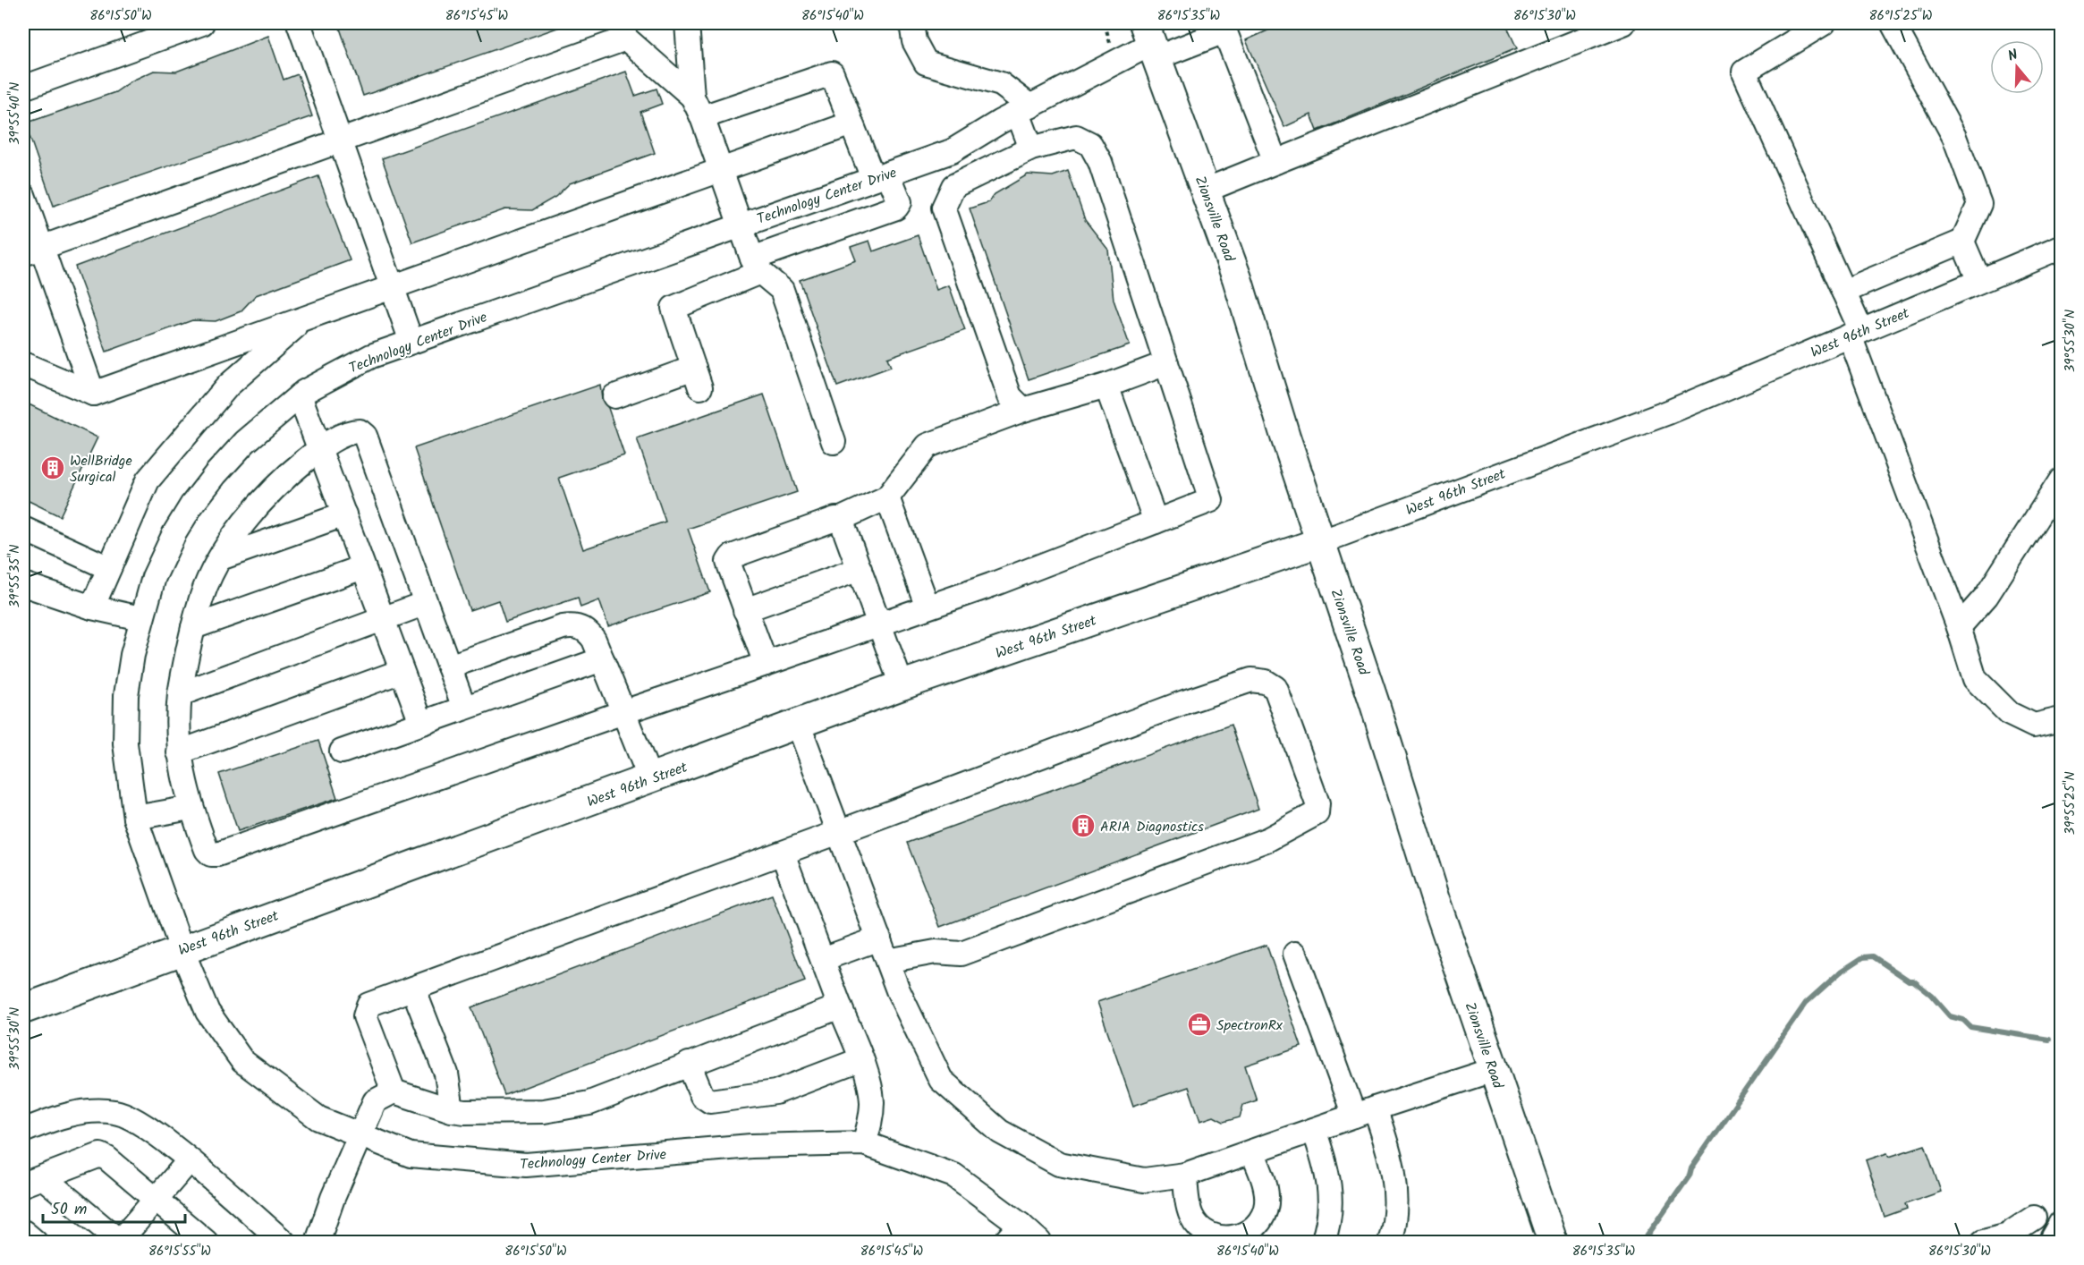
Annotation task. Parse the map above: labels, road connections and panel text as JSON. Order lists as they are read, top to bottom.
{
  "streets": {
    "main road": ["Zionsville Road", "West 96th Street"],
    "street": ["Technology Center Drive"]
  },
  "crossings": [
    ["Technology Center Drive", "Zionsville Road"],
    ["Technology Center Drive", "West 96th Street"],
    ["Zionsville Road", "West 96th Street"]
  ],
  "places": {
    "building": ["WellBridge Surgical", "ARIA Diagnostics"],
    "office": ["SpectronRx"]
  },
  "scale_bar": "50 m",
  "north": "top",
  "coordinates": [
    "86°15'50\"W",
    "86°15'45\"W",
    "86°15'40\"W",
    "86°15'35\"W",
    "86°15'30\"W",
    "86°15'25\"W",
    "39°55'40\"N",
    "39°55'30\"N",
    "39°55'35\"N",
    "39°55'25\"N",
    "86°15'55\"W"
  ]
}
